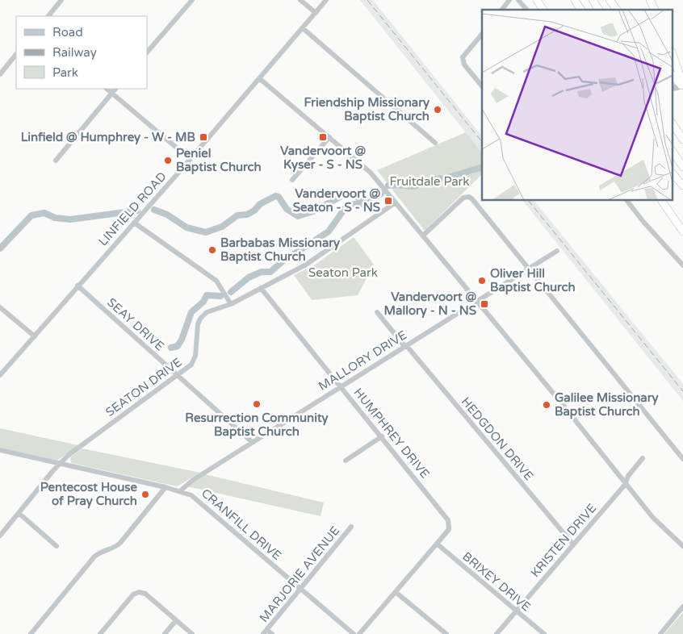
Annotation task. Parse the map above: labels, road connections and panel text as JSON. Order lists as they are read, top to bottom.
{
  "streets": {
    "street": [
      "LINFIELD ROAD",
      "SEAY DRIVE",
      "MALLORY DRIVE",
      "SEATON DRIVE",
      "HUMPHREY DRIVE",
      "HEDGDON DRIVE",
      "CRANFILL DRIVE",
      "KRISTEN DRIVE",
      "MARJORIE AVENUE",
      "BRIXEY DRIVE"
    ]
  },
  "crossings": [
    ["LINFIELD ROAD", "SEAY DRIVE"],
    ["SEAY DRIVE", "MALLORY DRIVE"],
    ["SEAY DRIVE", "SEATON DRIVE"],
    ["MALLORY DRIVE", "HUMPHREY DRIVE"],
    ["MALLORY DRIVE", "HEDGDON DRIVE"],
    ["MALLORY DRIVE", "CRANFILL DRIVE"],
    ["SEATON DRIVE", "HUMPHREY DRIVE"],
    ["SEATON DRIVE", "CRANFILL DRIVE"],
    ["HUMPHREY DRIVE", "BRIXEY DRIVE"],
    ["HEDGDON DRIVE", "KRISTEN DRIVE"],
    ["CRANFILL DRIVE", "MARJORIE AVENUE"],
    ["KRISTEN DRIVE", "BRIXEY DRIVE"]
  ],
  "parks": ["Fruitdale Park", "Seaton Park"],
  "places": {
    "other": [
      "Friendship Missionary Baptist Church",
      "Peniel Baptist Church",
      "Barbabas Missionary Baptist Church",
      "Oliver Hill Baptist Church",
      "Resurrection Community Baptist Church",
      "Galilee Missionary Baptist Church",
      "Pentecost House of Pray Church"
    ],
    "transit": [
      "Linfield @ Humphrey - W - MB",
      "Vandervoort @ Kyser - S - NS",
      "Vandervoort @ Seaton - S - NS",
      "Vandervoort @ Mallory - N - NS"
    ]
  },
  "legend": ["Road", "Railway", "Park"]
}
